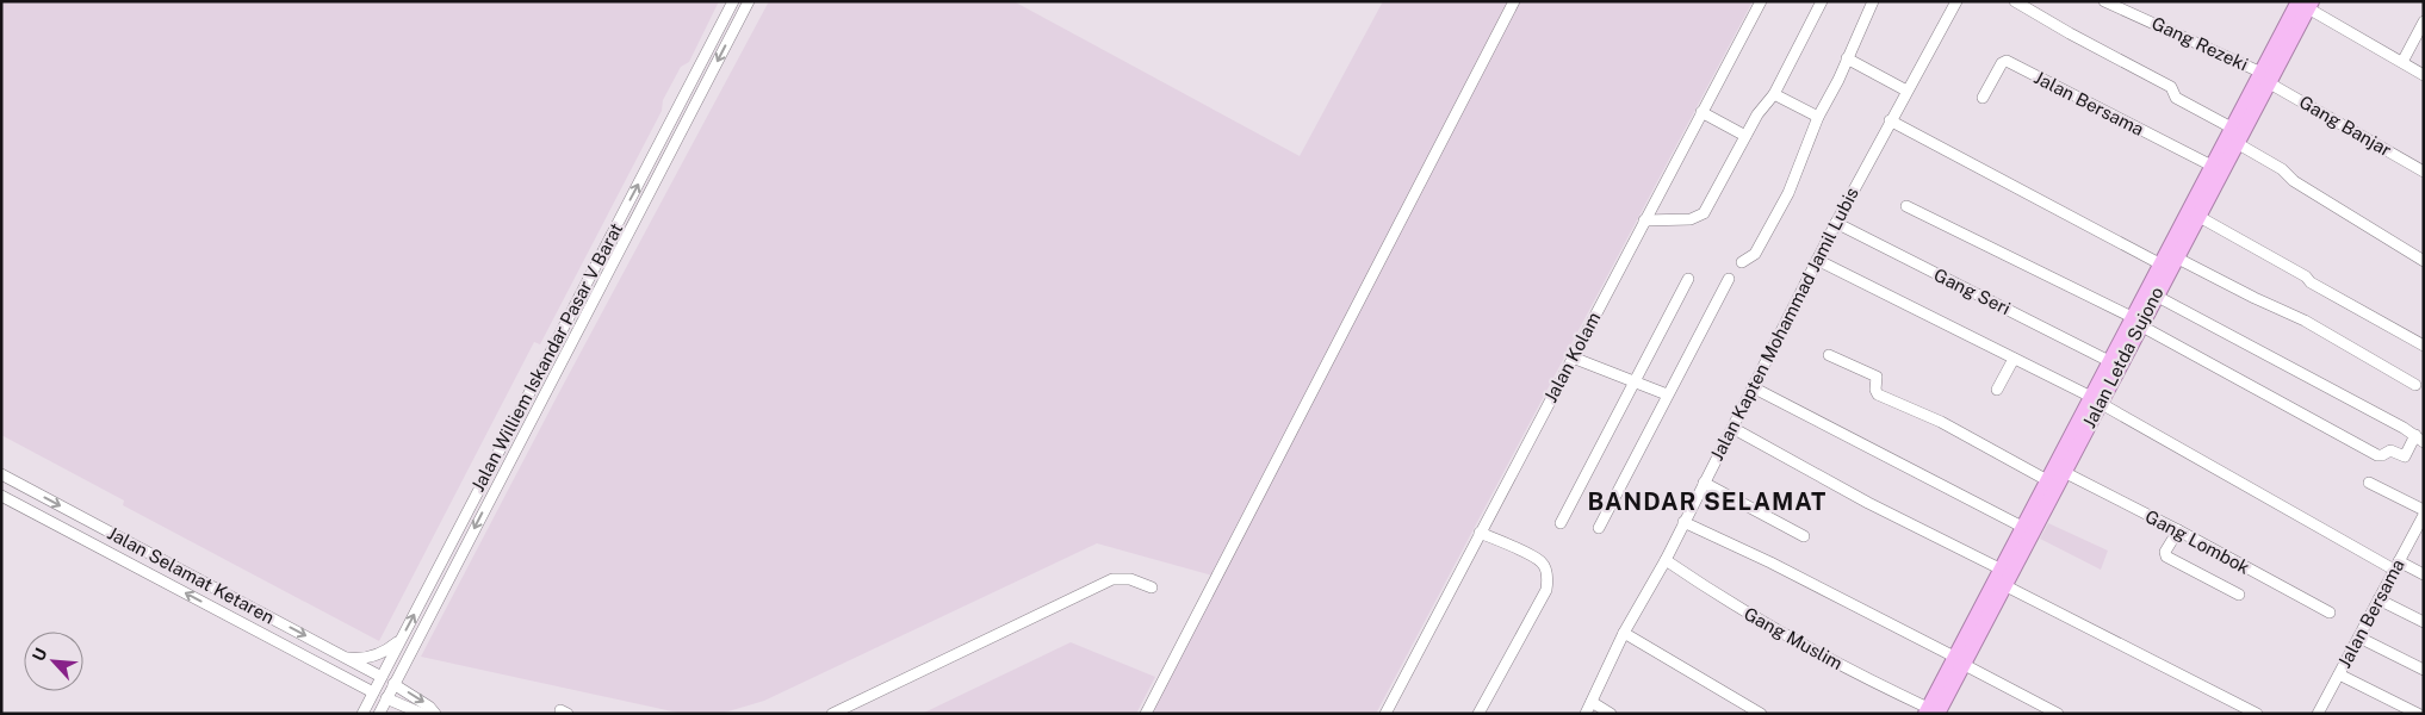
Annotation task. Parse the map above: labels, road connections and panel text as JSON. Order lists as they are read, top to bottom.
{
  "streets": {
    "highway": ["Jalan Letda Sujono"],
    "street": [
      "Gang Rezeki",
      "Jalan Bersama",
      "Gang Banjar",
      "Gang Seri",
      "Jalan Kapten Mohammad Jamil Lubis",
      "Jalan Williem Iskandar Pasar V Barat",
      "Jalan Kolam",
      "Gang Lombok",
      "Jalan Selamat Ketaren",
      "Gang Muslim"
    ]
  },
  "crossings": [
    ["Gang Rezeki", "Gang Banjar"],
    ["Gang Rezeki", "Jalan Letda Sujono"],
    ["Jalan Bersama", "Jalan Letda Sujono"],
    ["Gang Banjar", "Jalan Letda Sujono"],
    ["Gang Seri", "Jalan Kapten Mohammad Jamil Lubis"],
    ["Gang Seri", "Jalan Letda Sujono"],
    ["Jalan Kapten Mohammad Jamil Lubis", "Gang Muslim"],
    ["Jalan Williem Iskandar Pasar V Barat", "Jalan Selamat Ketaren"],
    ["Jalan Letda Sujono", "Gang Lombok"],
    ["Jalan Letda Sujono", "Gang Muslim"]
  ],
  "districts": ["BANDAR SELAMAT"],
  "north": "top left"
}
